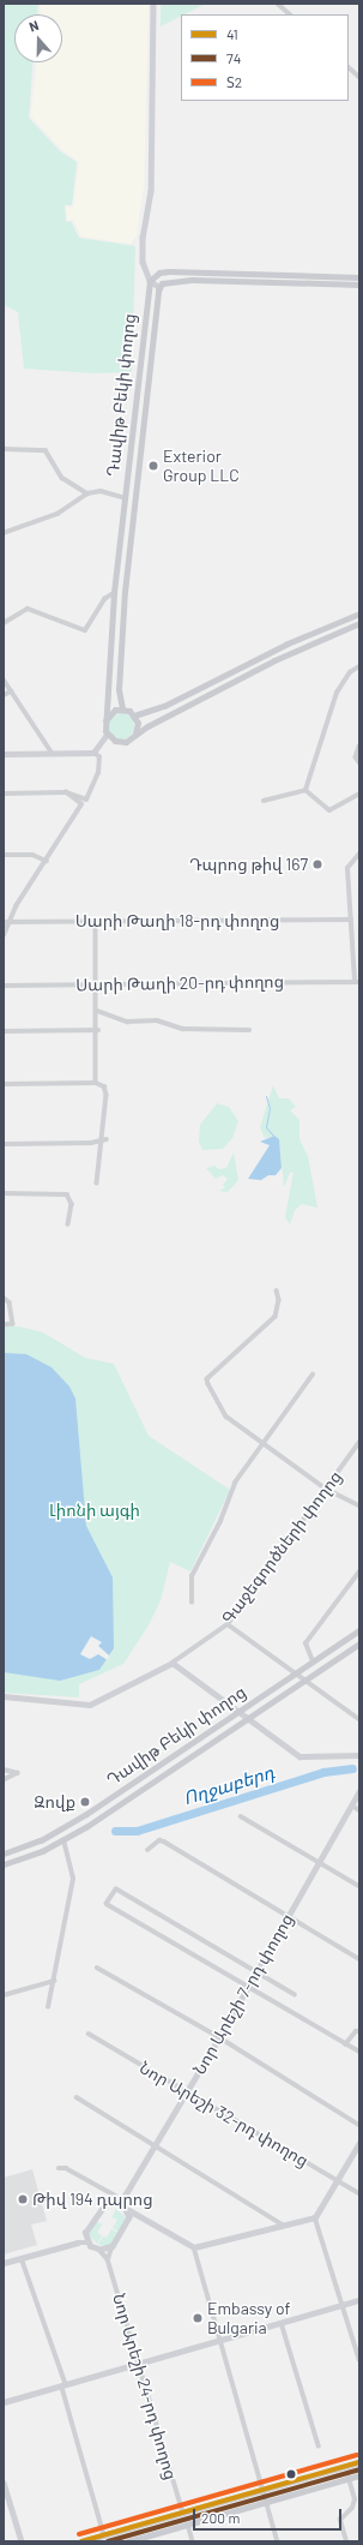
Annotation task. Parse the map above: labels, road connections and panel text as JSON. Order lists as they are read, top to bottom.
{
  "streets": {
    "main road": ["Դավիթ Բեկի փողոց"],
    "street": [
      "Սարի Թաղի 18-րդ փողոց",
      "Սարի Թաղի 20-րդ փողոց",
      "Գաջեգործների փողոց",
      "Նոր Արեշի 7-րդ փողոց",
      "Նոր Արեշի 32-րդ փողոց",
      "Նոր Արեշի 24-րդ փողոց"
    ]
  },
  "crossings": [
    ["Նոր Արեշի 7-րդ փողոց", "Նոր Արեշի 32-րդ փողոց"]
  ],
  "water": ["Ողջաբերդ"],
  "parks": ["Լիոնի այգի"],
  "places": [
    "Exterior Group LLC",
    "Դպրոց թիվ 167",
    "Զովք",
    "Թիվ 194 դպրոց",
    "Embassy of Bulgaria"
  ],
  "lines": ["transit line Տ2", "transit line 41", "transit line 74"],
  "legend": ["41", "74", "Տ2"],
  "scale_bar": "200 m",
  "north": "top"
}
